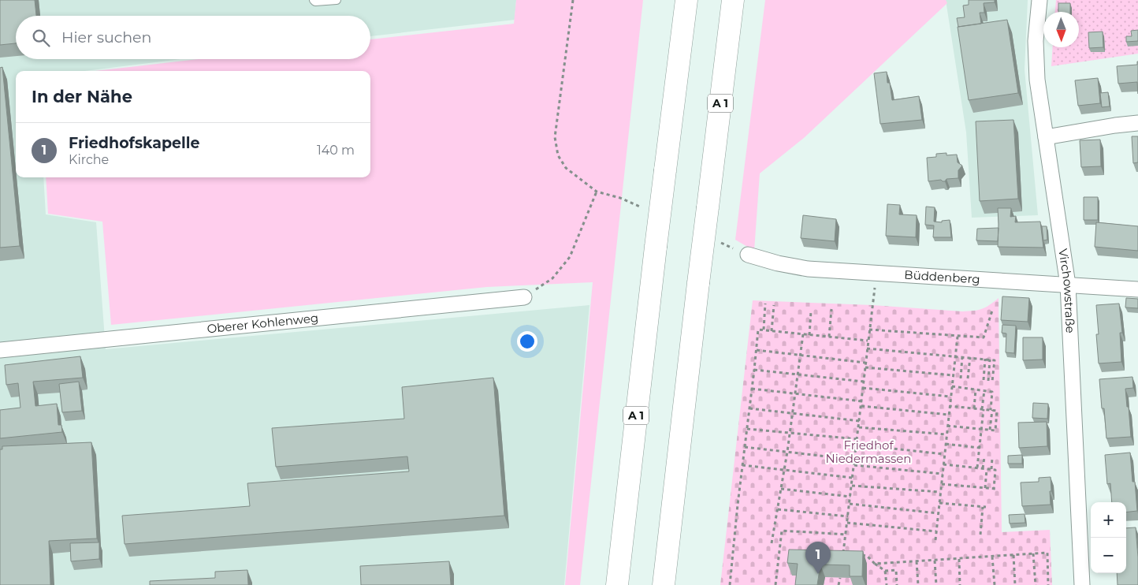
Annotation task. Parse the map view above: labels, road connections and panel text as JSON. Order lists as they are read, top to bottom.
{
  "streets": {
    "highway": ["A 1"],
    "street": ["Büddenberg", "Virchowstraße", "Oberer Kohlenweg"]
  },
  "crossings": [
    ["Büddenberg", "Virchowstraße"]
  ],
  "parks": ["Friedhof Niedermassen"],
  "north": "bottom",
  "page": {
    "search": "Hier suchen",
    "heading": "In der Nähe",
    "list": [
      {
        "mark": "1",
        "name": "Friedhofskapelle",
        "note": "Kirche",
        "value": "140 m"
      }
    ],
    "map_buttons": ["+", "−"],
    "pins": "1"
  }
}
